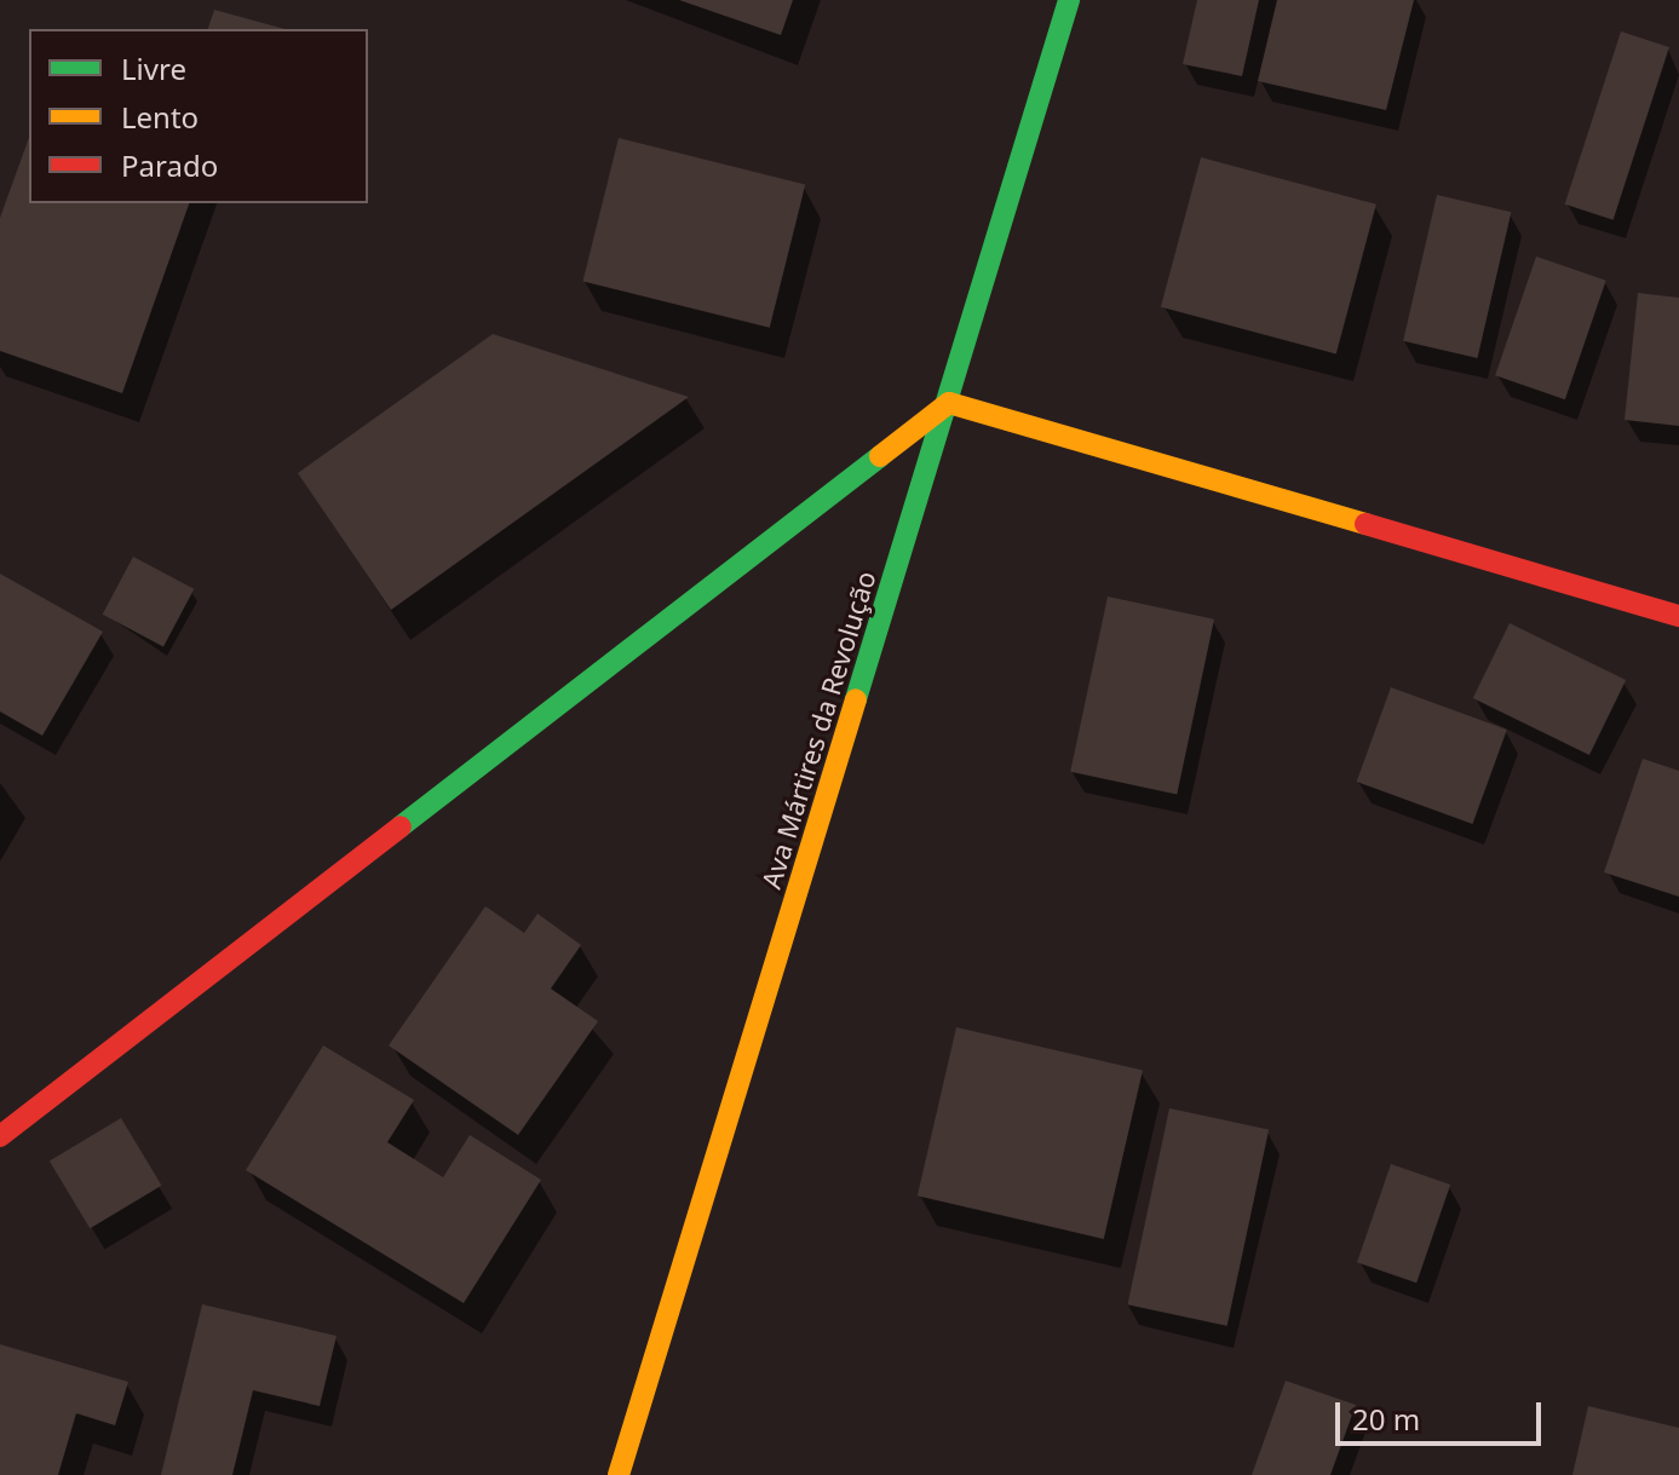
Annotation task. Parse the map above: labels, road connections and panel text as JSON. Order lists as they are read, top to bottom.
{
  "streets": {
    "street": ["Ava Mártires da Revolução"]
  },
  "legend": ["Livre", "Lento", "Parado"],
  "scale_bar": "20 m"
}
